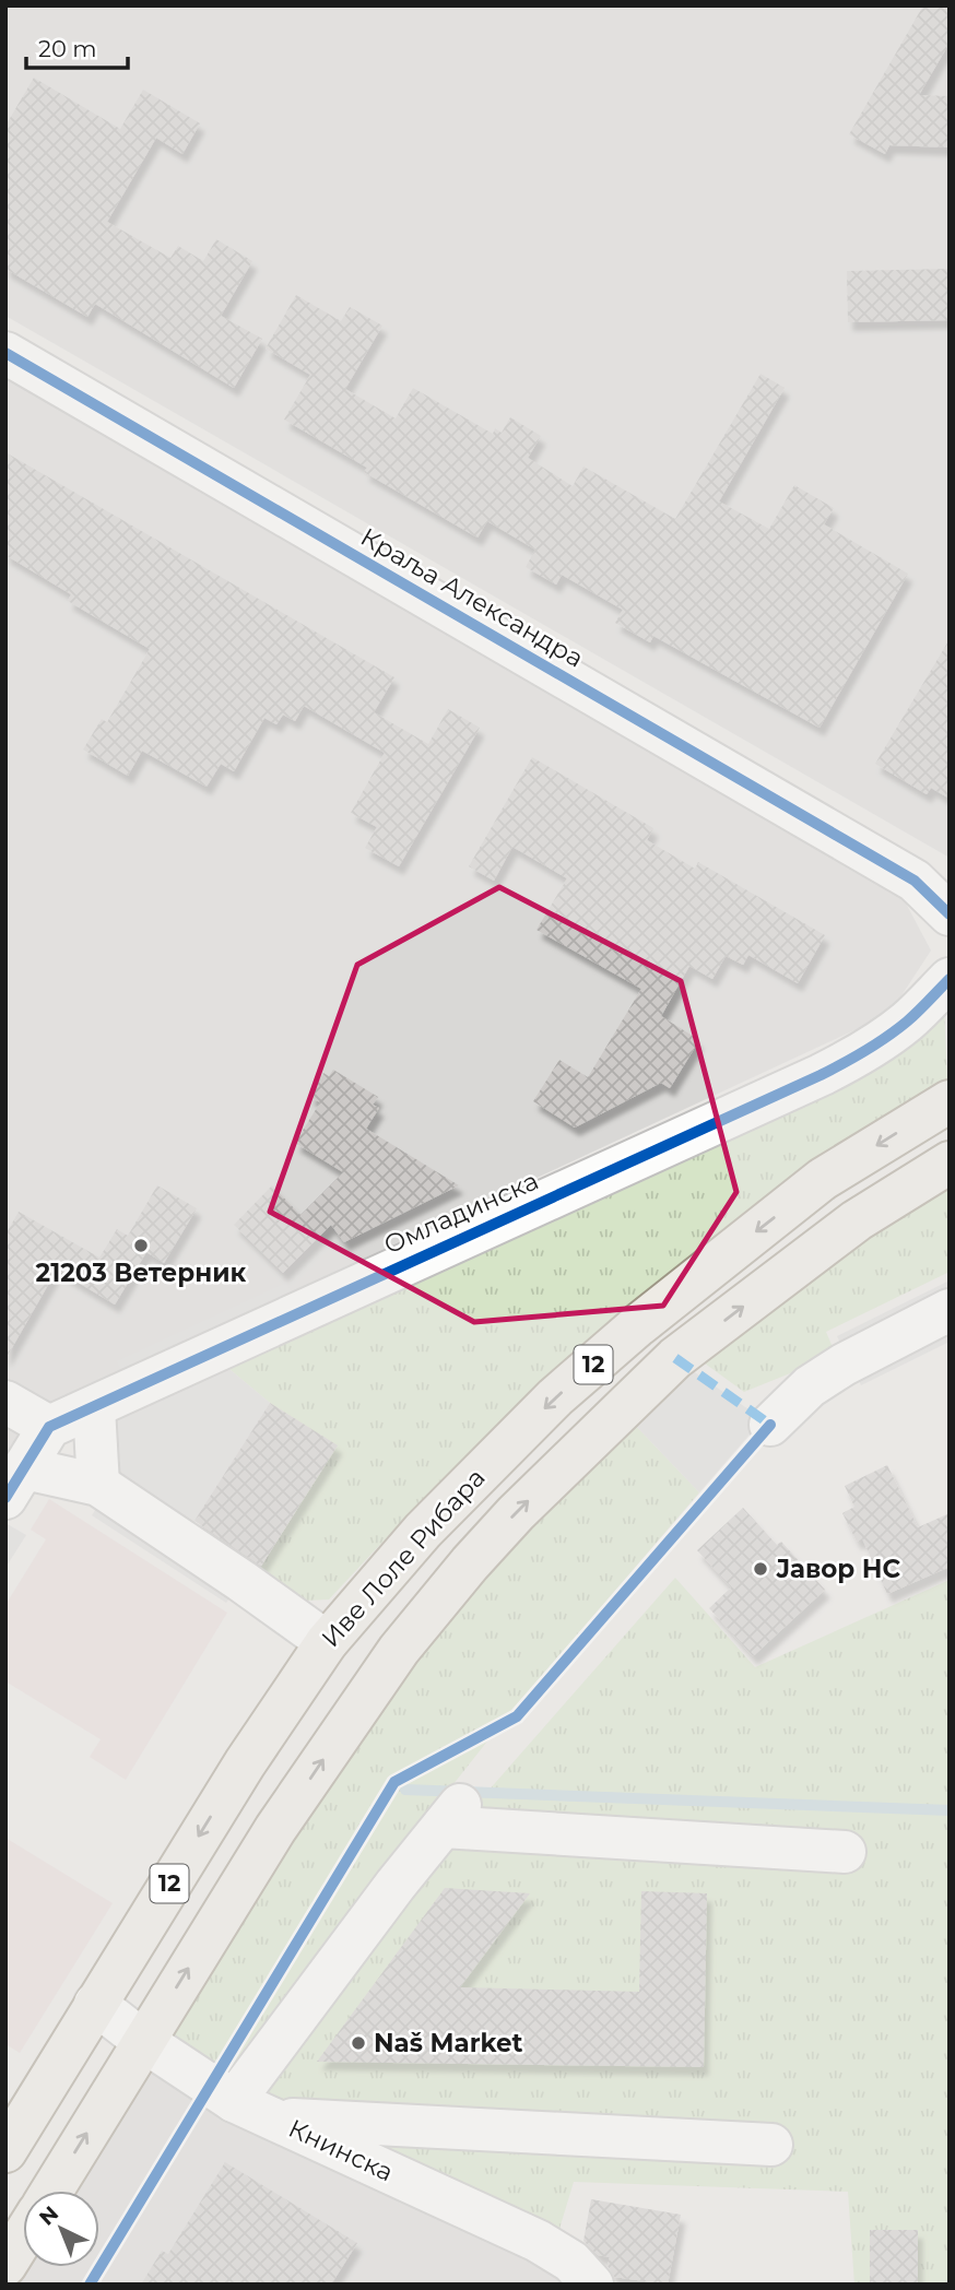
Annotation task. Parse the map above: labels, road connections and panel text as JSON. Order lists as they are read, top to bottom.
{
  "streets": {
    "main road": ["12", "Иве Лоле Рибара"],
    "street": ["Краља Александра", "Омладинска", "Книнска"]
  },
  "crossings": [
    ["12", "Книнска"],
    ["Иве Лоле Рибара", "Книнска"]
  ],
  "places": ["21203 Ветерник", "Јавор НС", "Naš Market"],
  "scale_bar": "20 m",
  "north": "top left"
}
